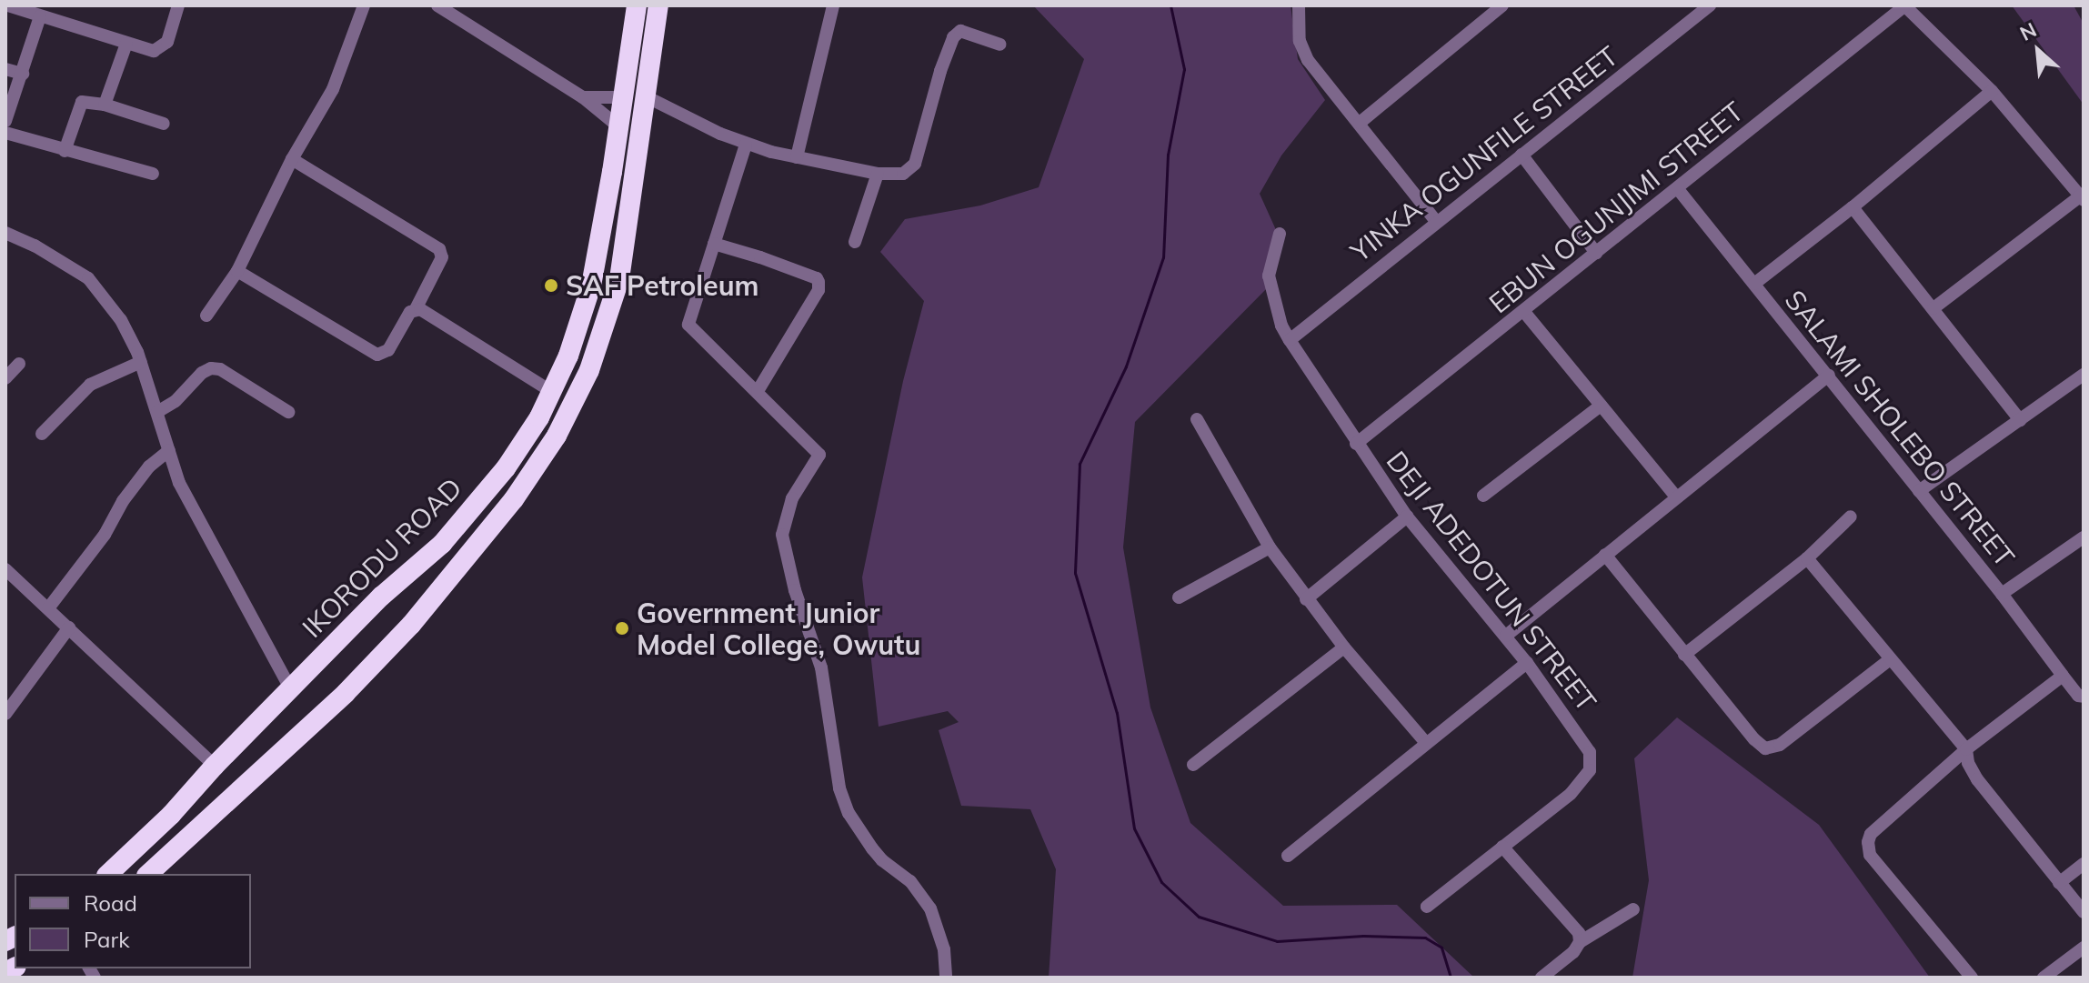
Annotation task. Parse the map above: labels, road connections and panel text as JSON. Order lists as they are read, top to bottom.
{
  "streets": {
    "highway": ["IKORODU ROAD"],
    "street": [
      "YINKA OGUNFILE STREET",
      "EBUN OGUNJIMI STREET",
      "SALAMI SHOLEBO STREET",
      "DEJI ADEDOTUN STREET"
    ]
  },
  "crossings": [
    ["YINKA OGUNFILE STREET", "DEJI ADEDOTUN STREET"],
    ["EBUN OGUNJIMI STREET", "SALAMI SHOLEBO STREET"],
    ["EBUN OGUNJIMI STREET", "DEJI ADEDOTUN STREET"]
  ],
  "places": ["SAF Petroleum", "Government Junior Model College, Owutu"],
  "legend": ["Road", "Park"],
  "north": "top left"
}
